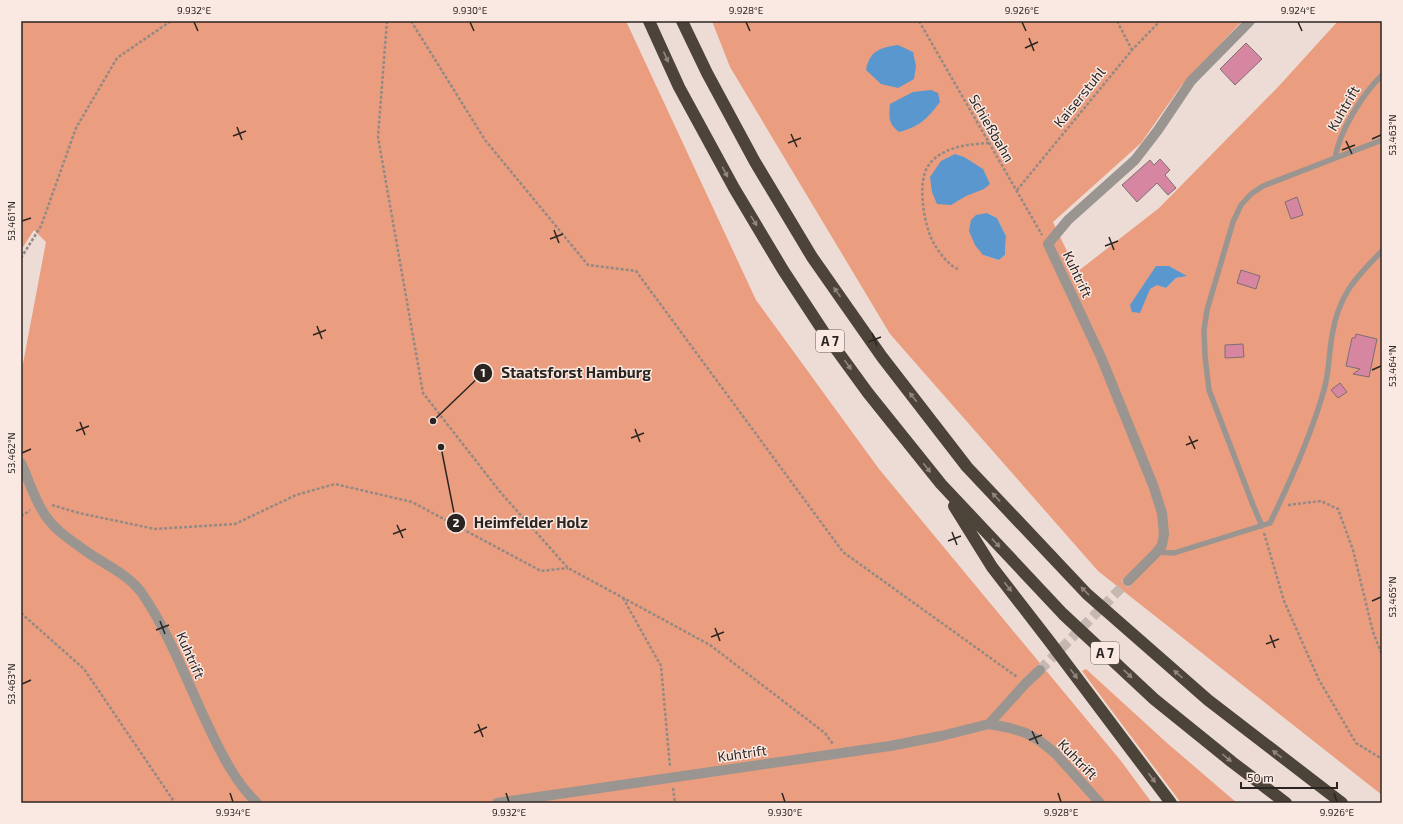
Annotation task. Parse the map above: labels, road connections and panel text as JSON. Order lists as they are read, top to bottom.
{
  "streets": {
    "highway": ["A 7"],
    "street": ["Kuhtrift"],
    "path": ["Kaiserstuhl", "Schießbahn"]
  },
  "crossings": [
    ["Kaiserstuhl", "Schießbahn"],
    ["Kuhtrift", "Schießbahn"]
  ],
  "places": ["Staatsforst Hamburg", "Heimfelder Holz"],
  "scale_bar": "50 m",
  "coordinates": [
    "9.932°E",
    "9.930°E",
    "9.928°E",
    "9.926°E",
    "9.924°E",
    "53.463°N",
    "53.461°N",
    "53.464°N",
    "53.462°N",
    "53.465°N",
    "9.934°E"
  ]
}
